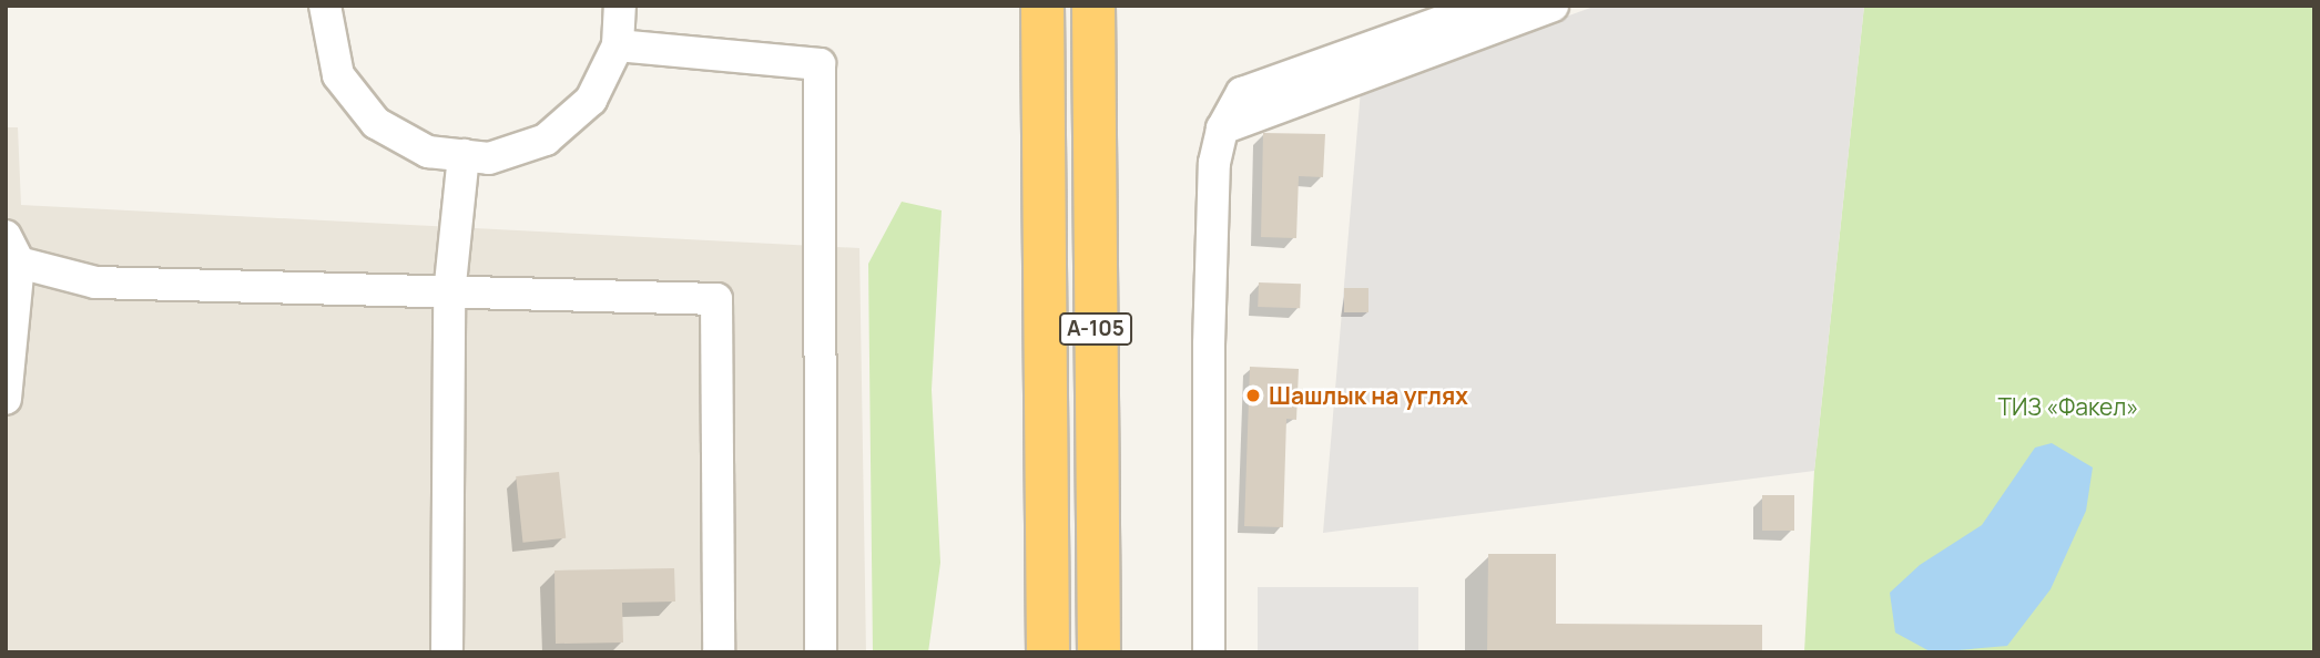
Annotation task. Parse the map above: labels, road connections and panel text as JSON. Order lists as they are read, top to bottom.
{
  "streets": {
    "highway": ["А-105"]
  },
  "parks": ["ТИЗ «Факел»"],
  "places": ["Шашлык на углях"]
}
